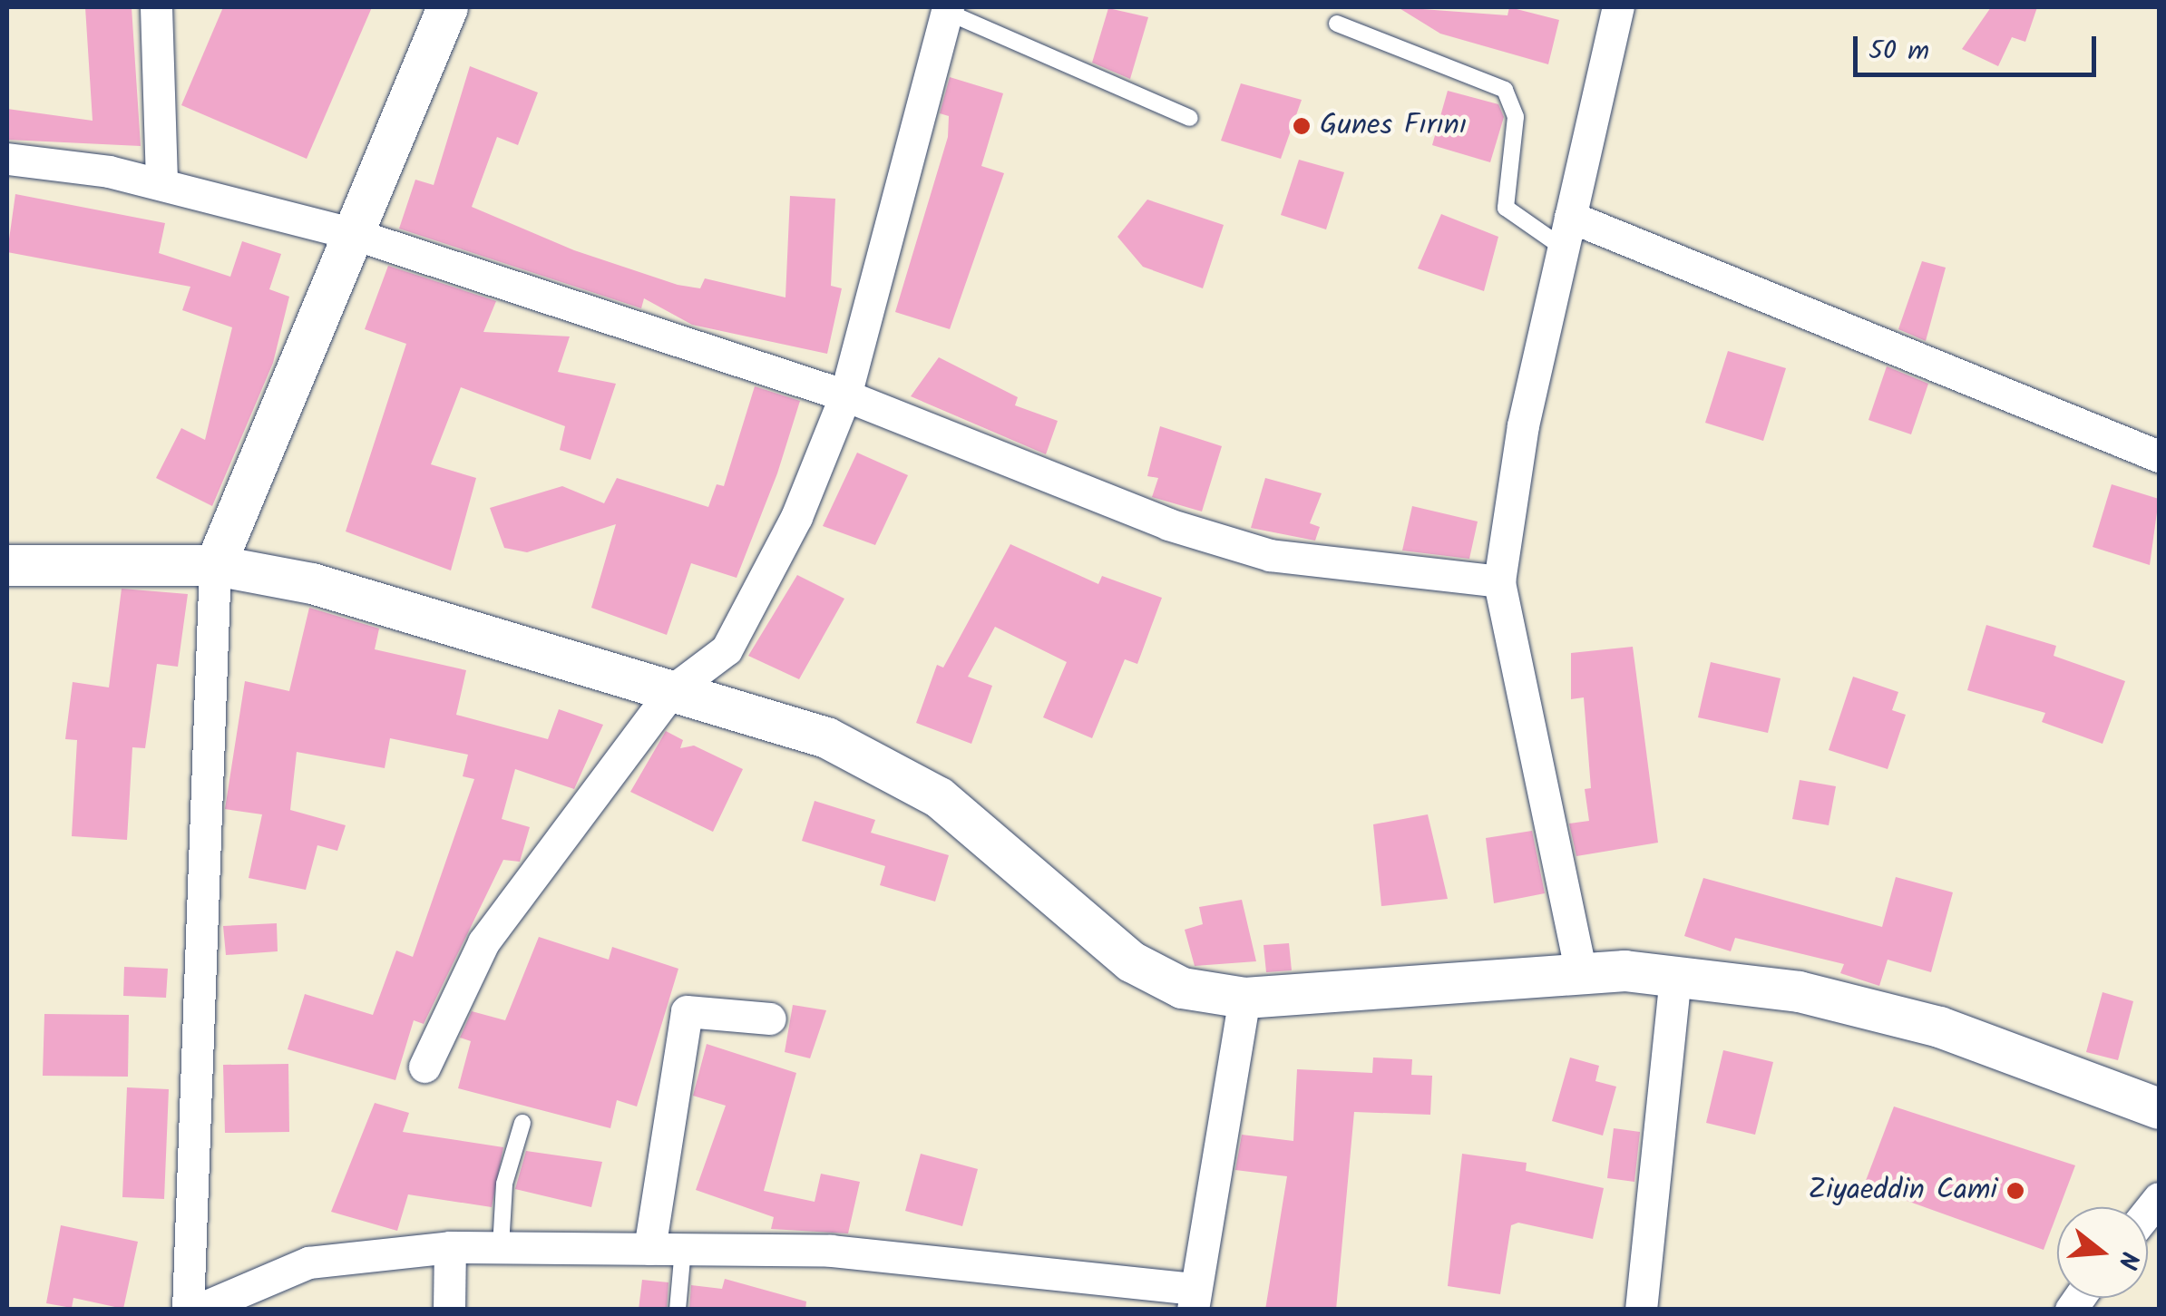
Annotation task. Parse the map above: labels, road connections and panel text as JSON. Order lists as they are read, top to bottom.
{
  "places": ["Gunes Fırını", "Ziyaeddin Cami"],
  "scale_bar": "50 m",
  "north": "right"
}
